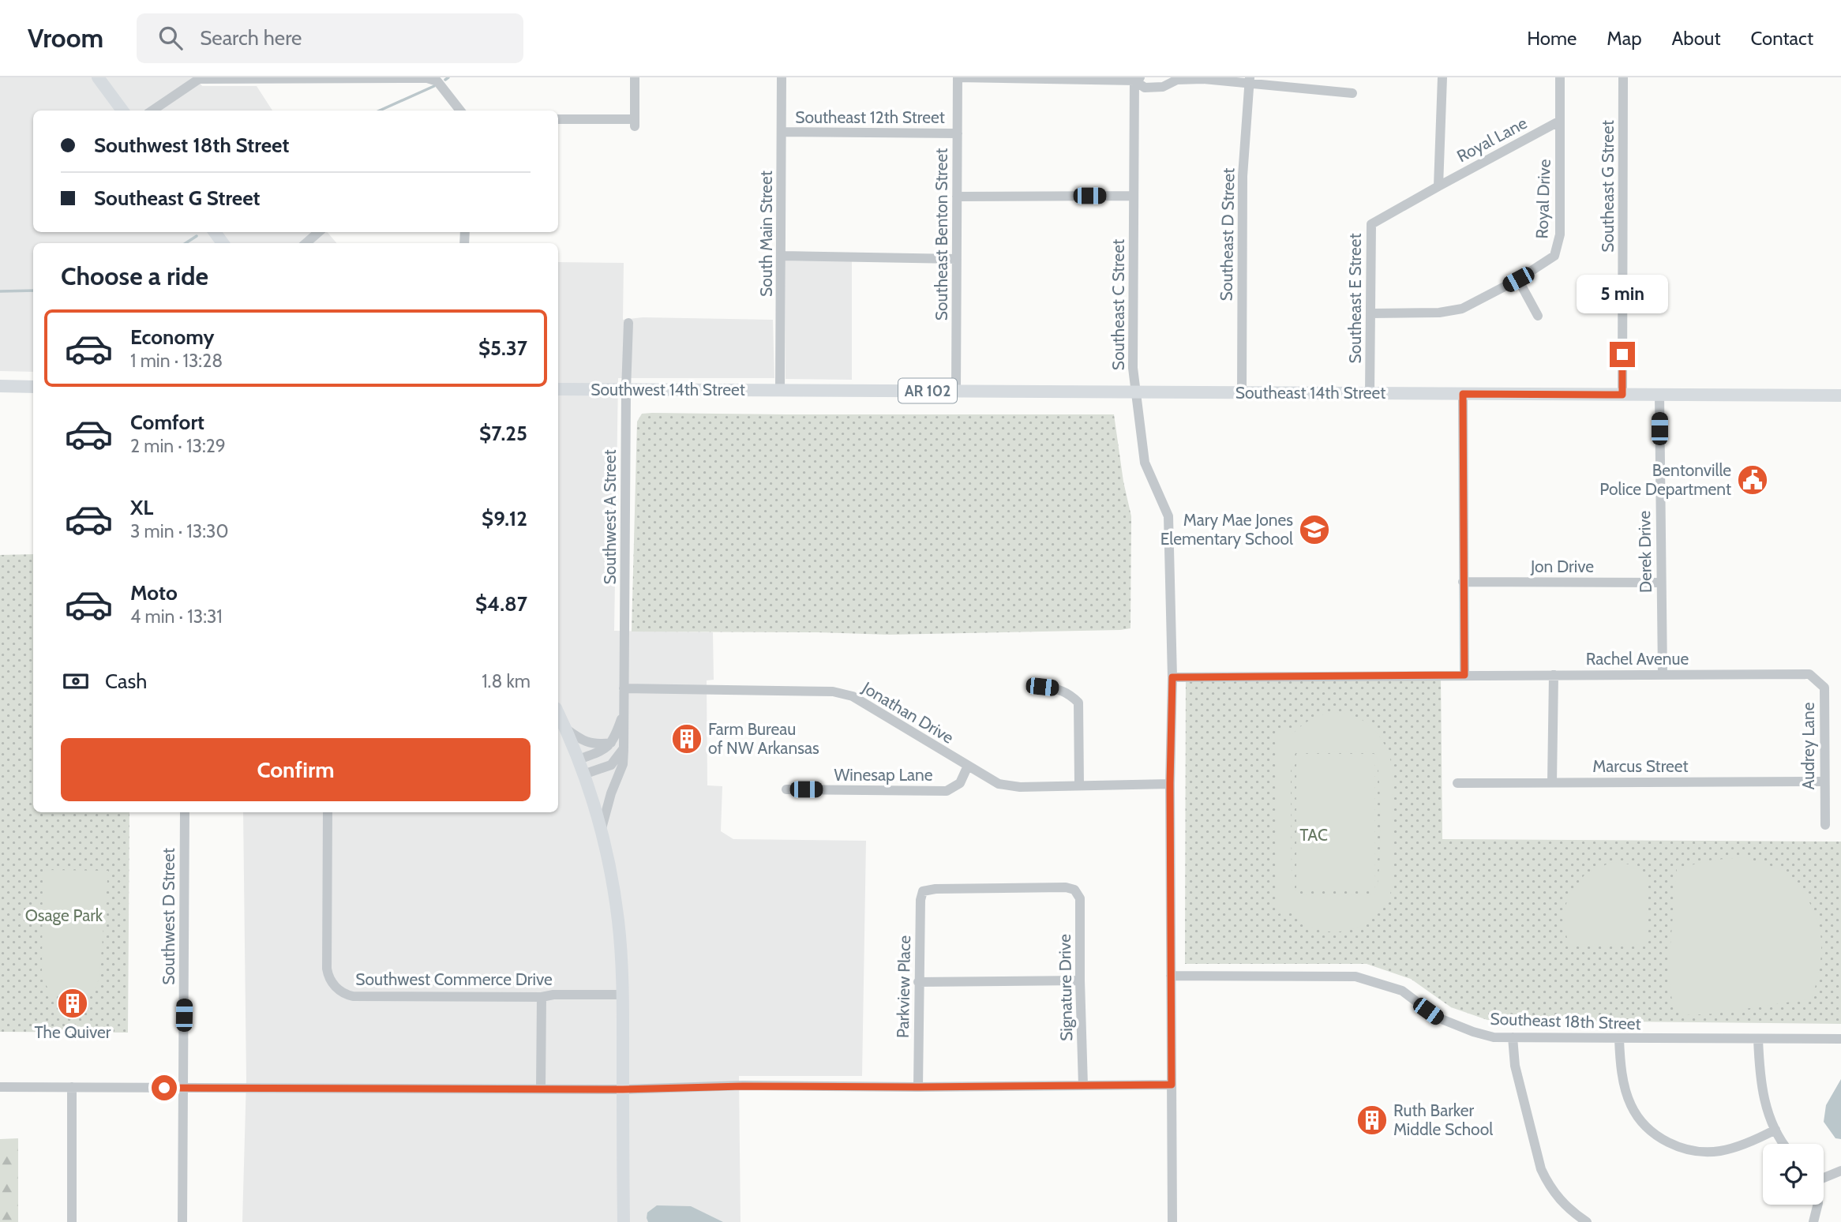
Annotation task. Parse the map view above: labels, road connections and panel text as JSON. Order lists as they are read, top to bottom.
{
  "streets": {
    "main road": ["Southwest 14th Street", "AR 102", "Southeast 14th Street"],
    "street": [
      "Southeast 12th Street",
      "Royal Lane",
      "Southeast G Street",
      "Royal Drive",
      "South Main Street",
      "Southeast Benton Street",
      "Southeast D Street",
      "Southeast E Street",
      "Southeast C Street",
      "Southwest A Street",
      "Derek Drive",
      "Jon Drive",
      "Rachel Avenue",
      "Jonathan Drive",
      "Audrey Lane",
      "Marcus Street",
      "Winesap Lane",
      "Southwest D Street",
      "Southwest Commerce Drive",
      "Parkview Place",
      "Signature Drive",
      "Southeast 18th Street"
    ]
  },
  "crossings": [
    ["Southeast 12th Street", "South Main Street"],
    ["Southeast 12th Street", "Southeast Benton Street"],
    ["Royal Lane", "Royal Drive"],
    ["Royal Lane", "Southeast E Street"],
    ["Southeast G Street", "Southeast 14th Street"],
    ["Royal Drive", "Southeast E Street"],
    ["South Main Street", "Southwest 14th Street"],
    ["South Main Street", "Southeast 14th Street"],
    ["Southeast Benton Street", "Southeast 14th Street"],
    ["Southeast D Street", "Southeast 14th Street"],
    ["Southeast E Street", "Southeast 14th Street"],
    ["Southeast C Street", "Southeast 14th Street"],
    ["Southeast C Street", "Rachel Avenue"],
    ["Southeast C Street", "Jonathan Drive"],
    ["Southeast C Street", "Southeast 18th Street"],
    ["Southwest 14th Street", "Southeast 14th Street"],
    ["Southwest 14th Street", "Southwest A Street"],
    ["Southeast 14th Street", "Derek Drive"],
    ["Southwest A Street", "Jonathan Drive"],
    ["Derek Drive", "Jon Drive"],
    ["Derek Drive", "Rachel Avenue"],
    ["Rachel Avenue", "Audrey Lane"],
    ["Jonathan Drive", "Winesap Lane"],
    ["Audrey Lane", "Marcus Street"],
    ["Parkview Place", "Signature Drive"]
  ],
  "parks": ["TAC", "Osage Park"],
  "places": {
    "public building": ["Bentonville Police Department"],
    "school or university": ["Mary Mae Jones Elementary School"],
    "building": ["Farm Bureau of NW Arkansas", "The Quiver", "Ruth Barker Middle School"]
  },
  "page": {
    "header": "Vroom",
    "search": "Search here",
    "nav": [
      "Home",
      "Map",
      "About",
      "Contact"
    ],
    "banner": ["Southwest 18th Street", "Southeast G Street"],
    "heading": "Choose a ride",
    "bubble": "5 min",
    "list": [
      {
        "name": "Economy",
        "note": "1 min · 13:28",
        "value": "$5.37"
      },
      {
        "name": "Comfort",
        "note": "2 min · 13:29",
        "value": "$7.25"
      },
      {
        "name": "XL",
        "note": "3 min · 13:30",
        "value": "$9.12"
      },
      {
        "name": "Moto",
        "note": "4 min · 13:31",
        "value": "$4.87"
      }
    ],
    "pay": ["Cash", "1.8 km"],
    "buttons": "Confirm"
  }
}
